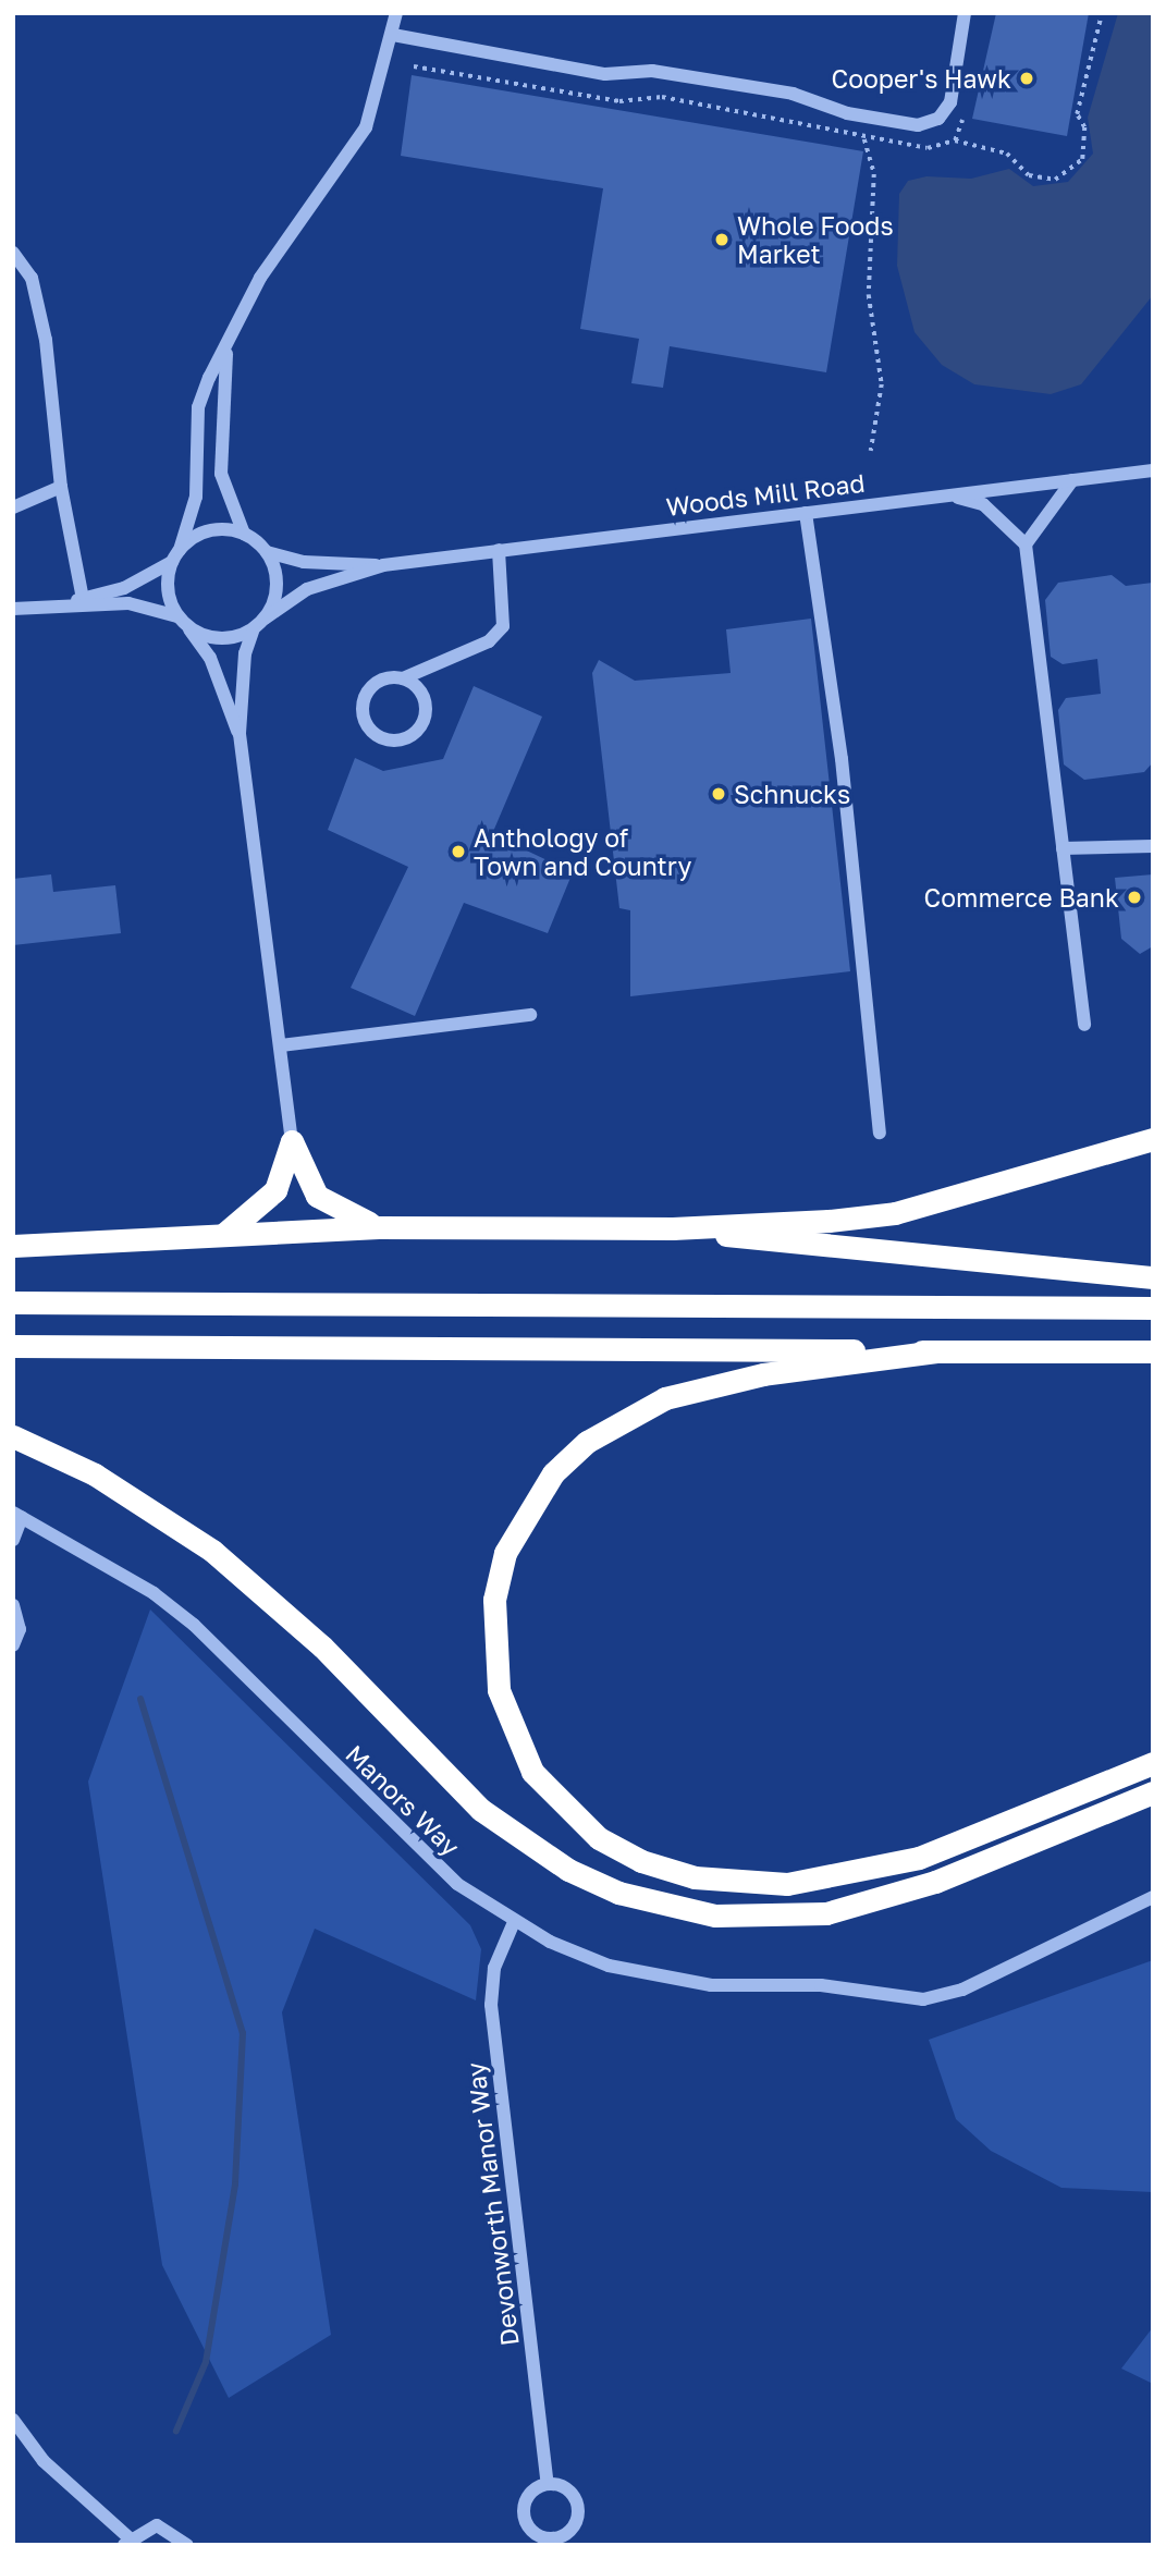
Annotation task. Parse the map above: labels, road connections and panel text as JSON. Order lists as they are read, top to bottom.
{
  "streets": {
    "street": ["Woods Mill Road", "Manors Way", "Devonworth Manor Way"]
  },
  "crossings": [
    ["Manors Way", "Devonworth Manor Way"]
  ],
  "places": [
    "Cooper's Hawk",
    "Whole Foods Market",
    "Schnucks",
    "Anthology of Town and Country",
    "Commerce Bank"
  ]
}
